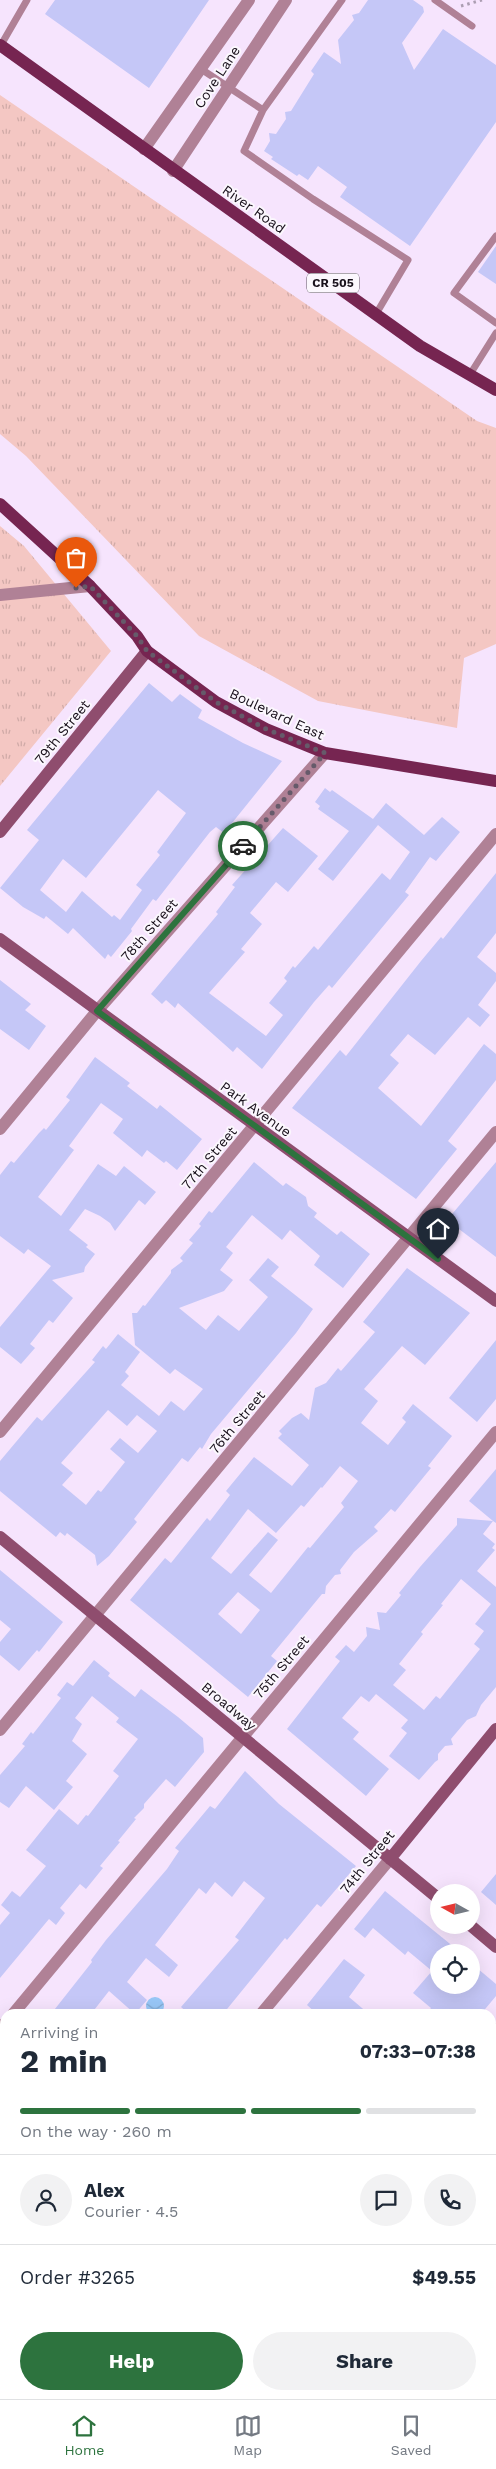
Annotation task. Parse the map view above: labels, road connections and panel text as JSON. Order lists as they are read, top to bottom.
{
  "streets": {
    "main road": ["River Road", "CR 505", "Boulevard East"],
    "street": [
      "Cove Lane",
      "79th Street",
      "78th Street",
      "Park Avenue",
      "77th Street",
      "76th Street",
      "75th Street",
      "Broadway",
      "74th Street"
    ]
  },
  "crossings": [
    ["Cove Lane", "River Road"],
    ["Boulevard East", "79th Street"],
    ["Boulevard East", "78th Street"],
    ["78th Street", "Park Avenue"],
    ["Park Avenue", "77th Street"],
    ["Park Avenue", "76th Street"],
    ["76th Street", "Broadway"],
    ["75th Street", "Broadway"],
    ["Broadway", "74th Street"]
  ],
  "north": "left",
  "page": {
    "heading": ["2 min", "Arriving in", "07:33–07:38"],
    "panel": [
      "Alex",
      "Courier · 4.5",
      "Order #3265",
      "$49.55"
    ],
    "bar": "On the way · 260 m",
    "buttons": ["Help", "Share"],
    "tabs": ["Home", "Map", "Saved"]
  }
}
